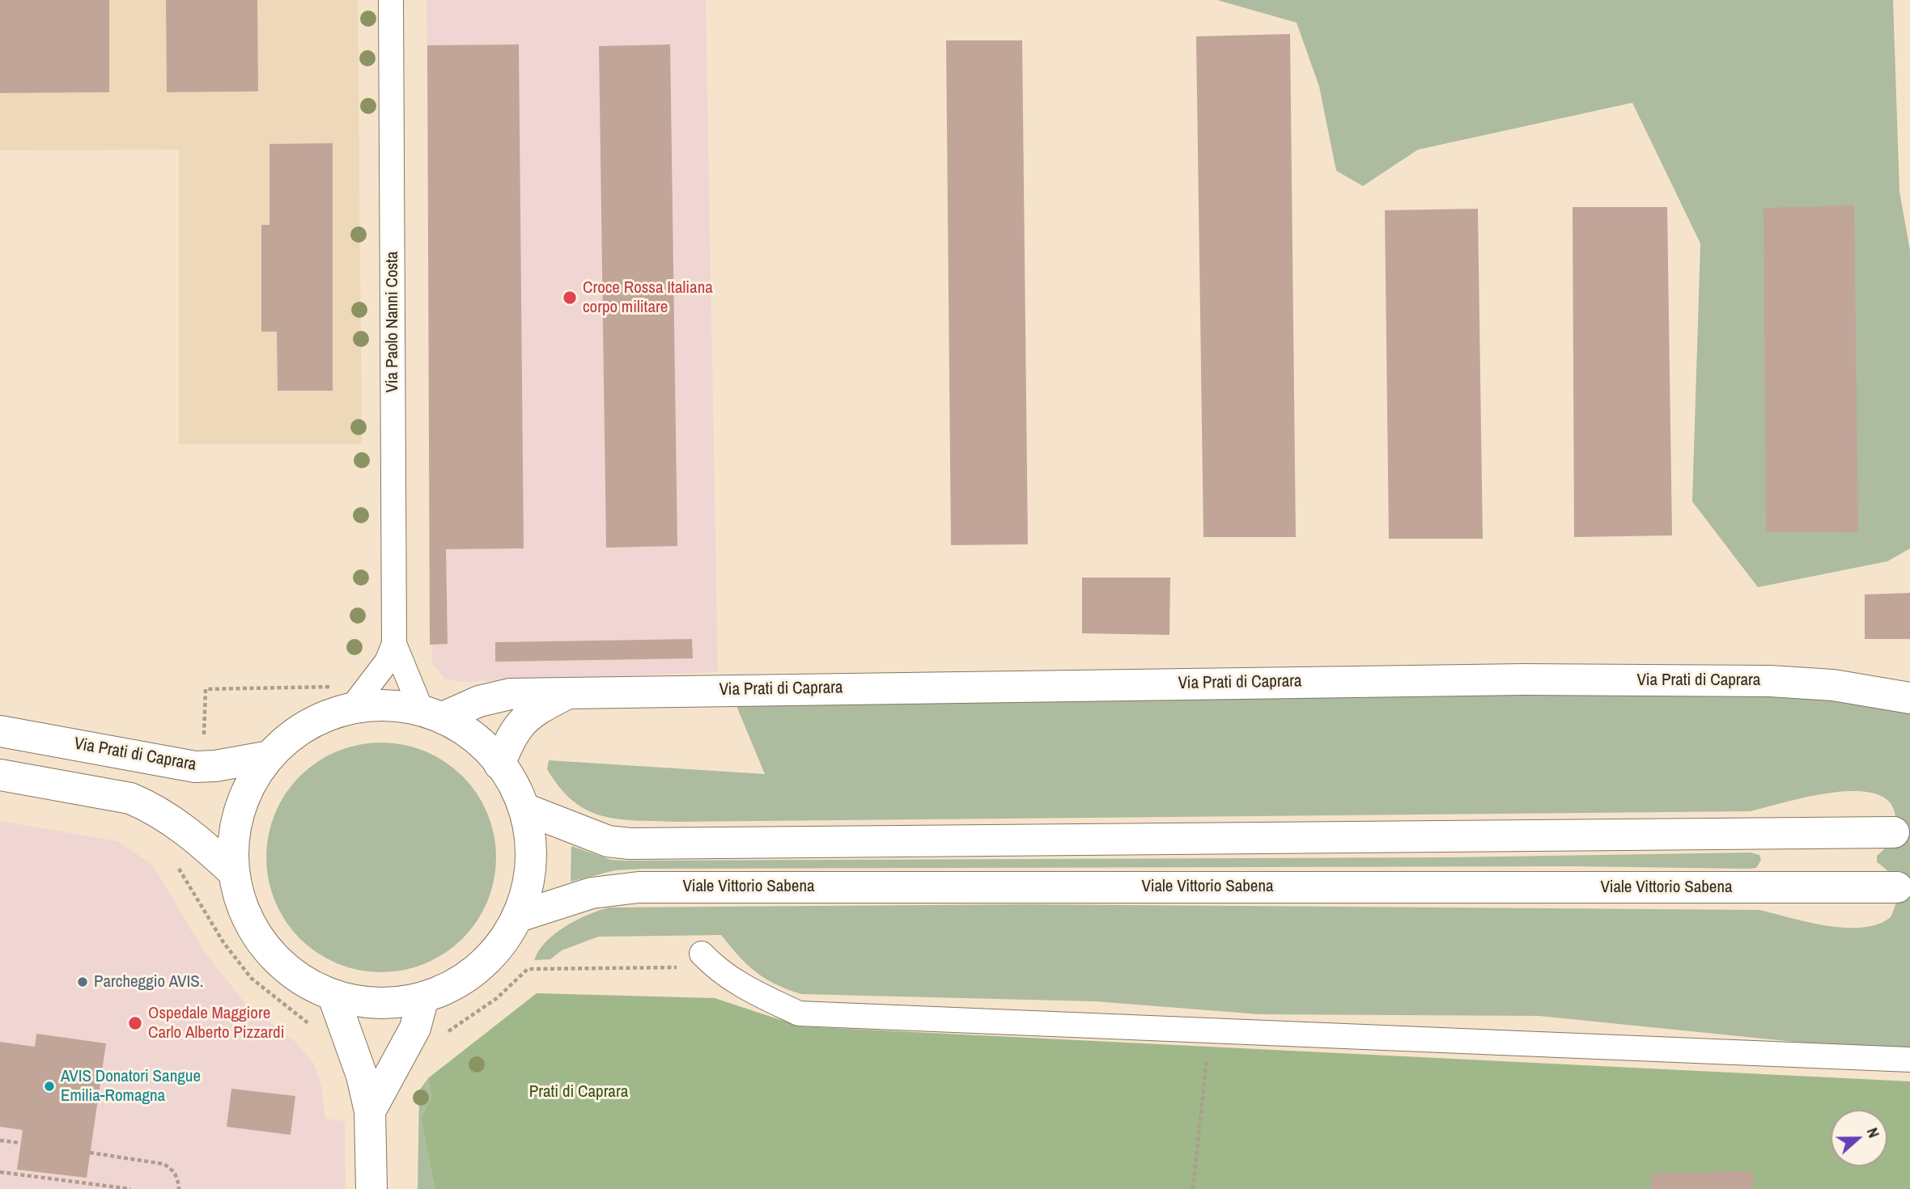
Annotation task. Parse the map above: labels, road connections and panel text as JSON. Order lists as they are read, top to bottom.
{
  "streets": {
    "main road": ["Via Prati di Caprara", "Viale Vittorio Sabena"],
    "street": ["Via Paolo Nanni Costa"]
  },
  "crossings": [
    ["Via Paolo Nanni Costa", "Via Prati di Caprara"]
  ],
  "parks": ["Prati di Caprara"],
  "places": [
    "Croce Rossa Italiana corpo militare",
    "Parcheggio AVIS.",
    "Ospedale Maggiore Carlo Alberto Pizzardi",
    "AVIS Donatori Sangue Emilia-Romagna"
  ],
  "north": "right"
}
